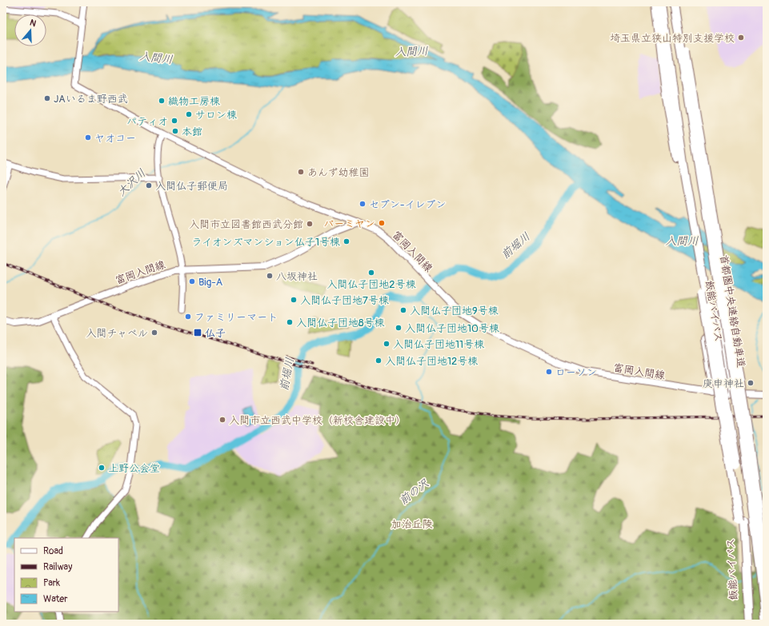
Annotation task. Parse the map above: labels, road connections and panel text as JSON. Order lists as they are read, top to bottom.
{
  "streets": {
    "highway": ["飯能バイパス", "首都圏中央連絡自動車道"],
    "main road": ["富岡入間線"]
  },
  "water": [
    "入間川",
    "大沢川",
    "前堀川",
    "前の沢"
  ],
  "parks": ["加治丘陵"],
  "places": {
    "other": [
      "埼玉県立狭山特別支援学校",
      "JAいるま野西武",
      "織物工房棟",
      "サロン棟",
      "パティオ",
      "本館",
      "ヤオコー",
      "あんず幼稚園",
      "入間仏子郵便局",
      "セブン-イレブン",
      "バーミヤン",
      "入間市立図書館西武分館",
      "ライオンズマンション仏子1号棟",
      "入間仏子団地2号棟",
      "八坂神社",
      "Big-A",
      "入間仏子団地7号棟",
      "入間仏子団地9号棟",
      "ファミリーマート",
      "入間仏子団地8号棟",
      "入間仏子団地10号棟",
      "入間チャペル",
      "入間仏子団地11号棟",
      "入間仏子団地12号棟",
      "ローソン",
      "庚申神社",
      "入間市立西武中学校（新校舎建設中）",
      "上野公会堂"
    ],
    "transit": ["仏子"]
  },
  "legend": [
    "Road",
    "Railway",
    "Park",
    "Water"
  ],
  "north": "top"
}
